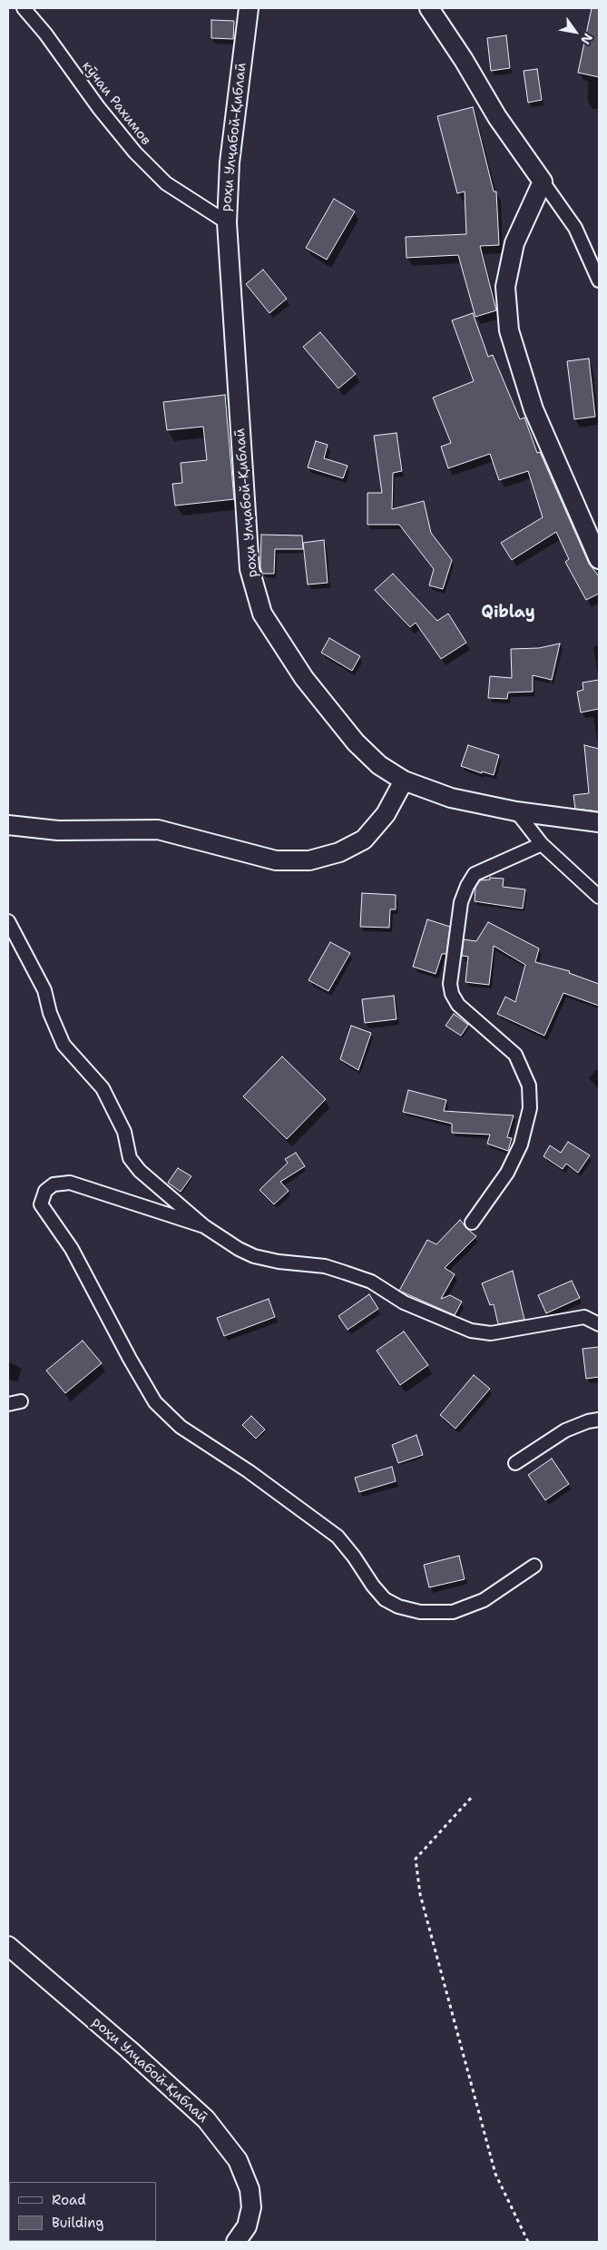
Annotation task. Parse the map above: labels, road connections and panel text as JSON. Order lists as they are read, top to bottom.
{
  "streets": {
    "street": ["кӯчаи Рахимов", "роҳи Улҷабой-Қиблаӣ"]
  },
  "crossings": [
    ["кӯчаи Рахимов", "роҳи Улҷабой-Қиблаӣ"]
  ],
  "districts": ["Qiblay"],
  "legend": ["Road", "Building"],
  "north": "bottom right"
}
